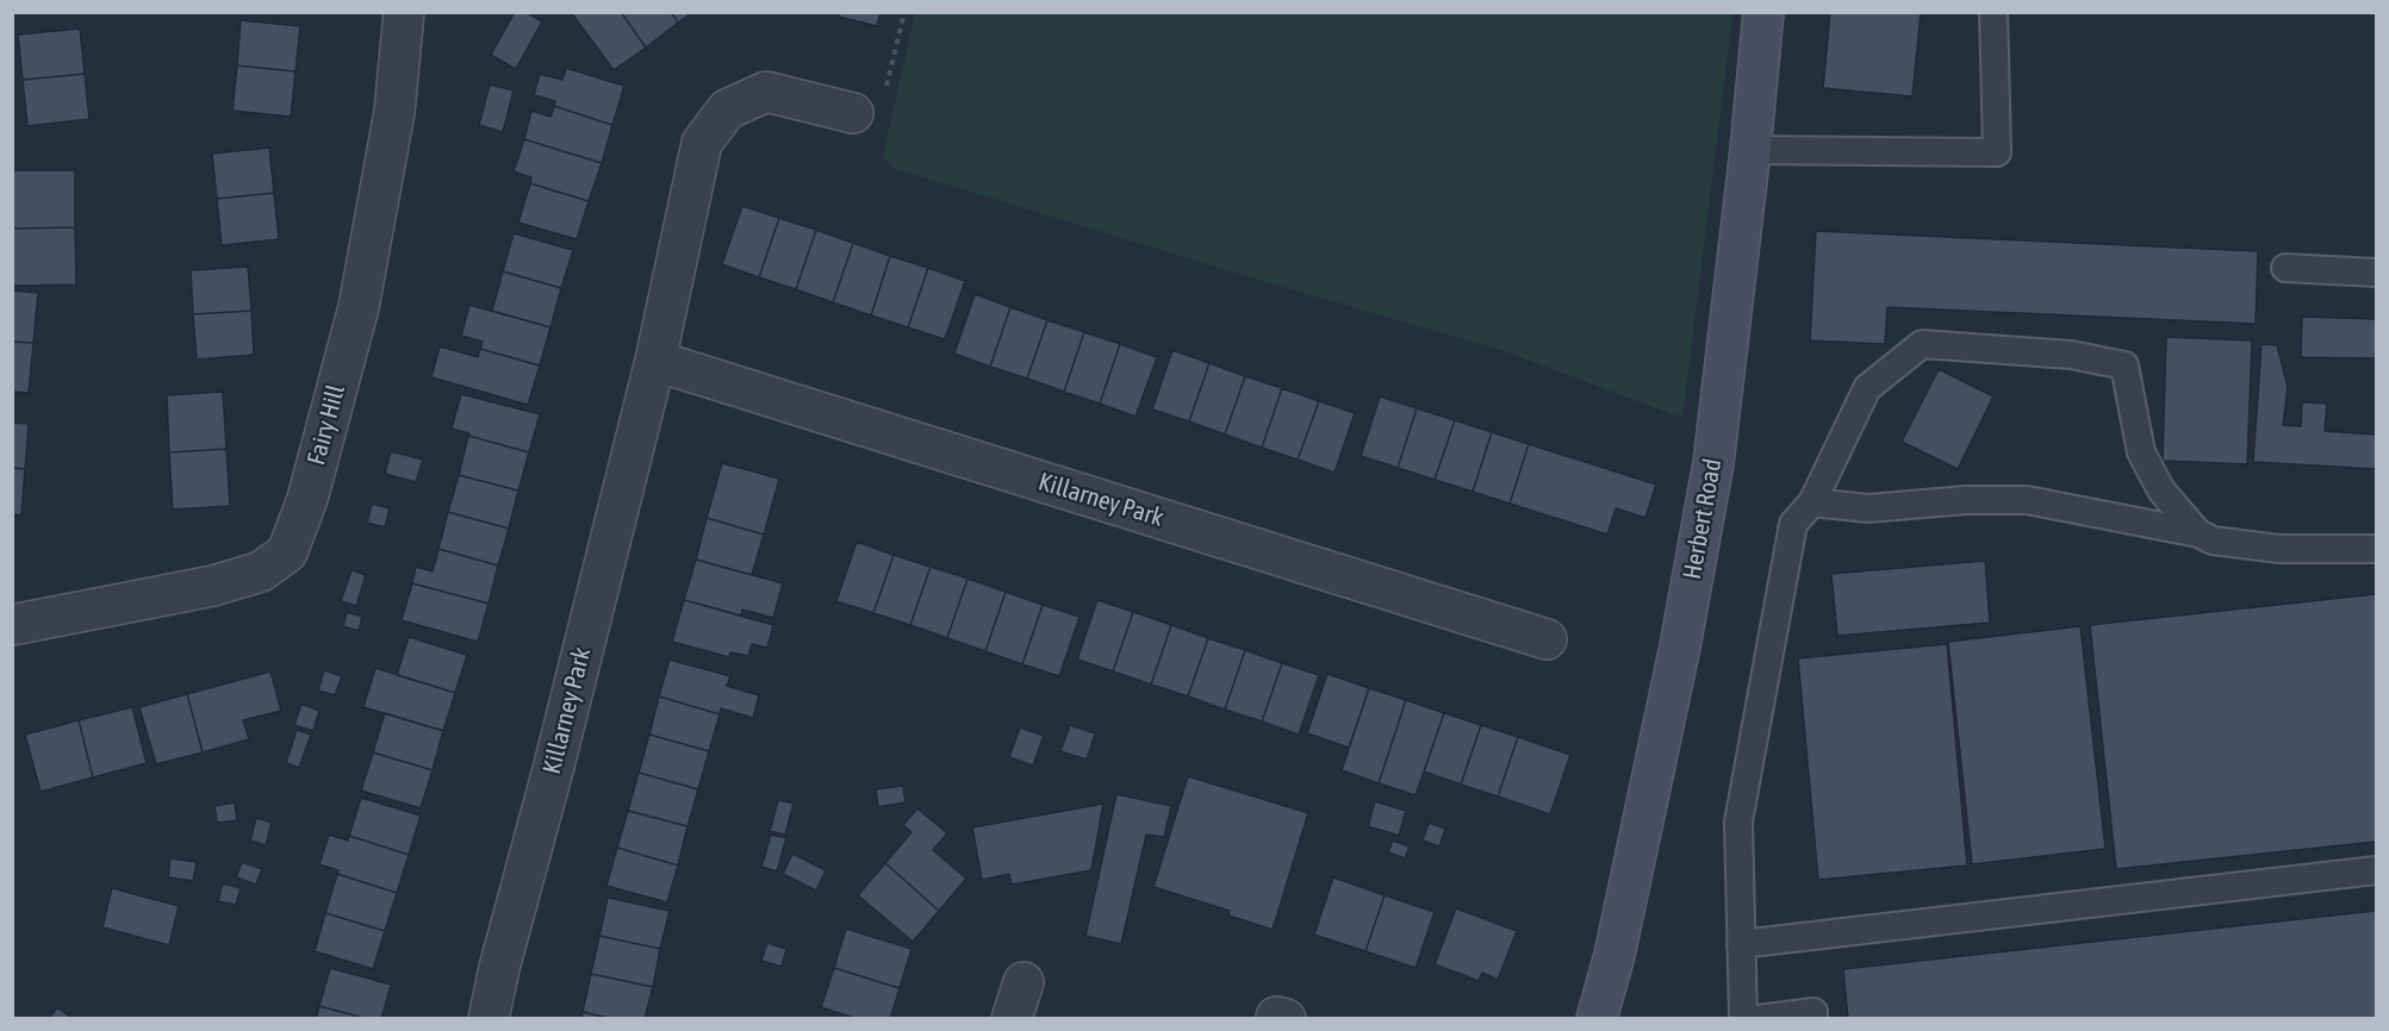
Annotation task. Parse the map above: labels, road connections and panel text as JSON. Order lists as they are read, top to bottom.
{
  "streets": {
    "street": ["Fairy Hill", "Killarney Park", "Herbert Road"]
  }
}
